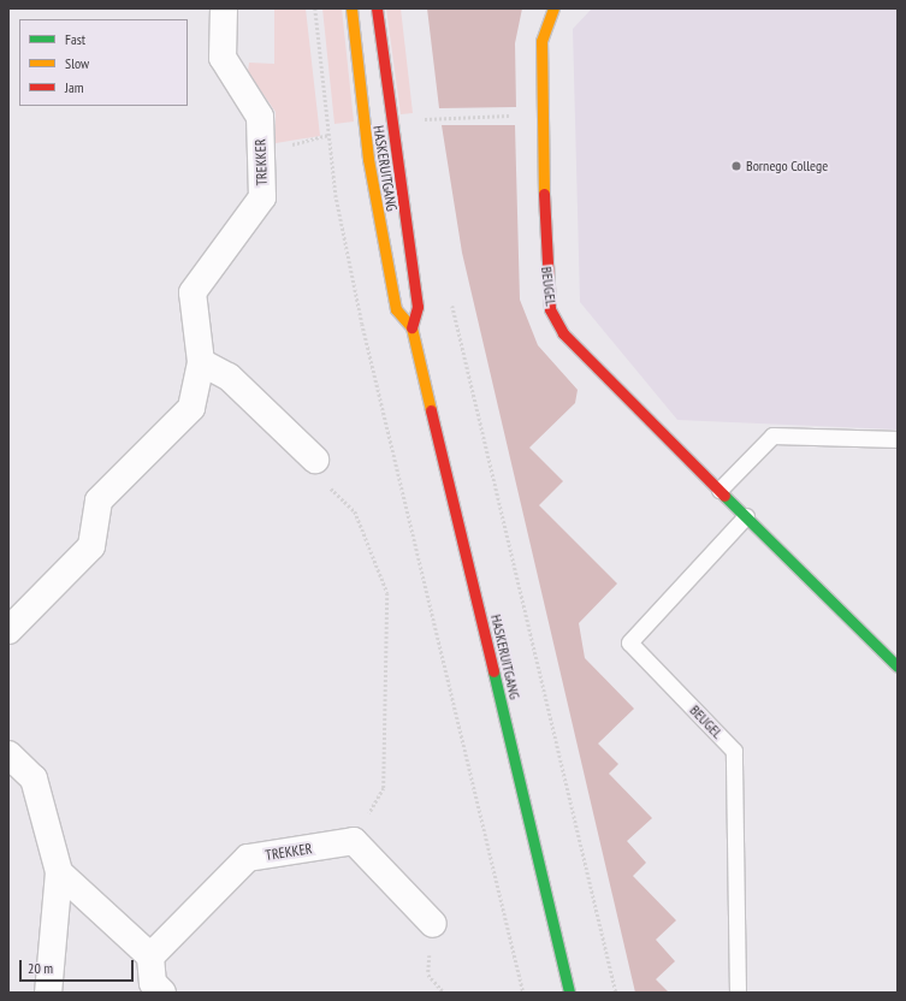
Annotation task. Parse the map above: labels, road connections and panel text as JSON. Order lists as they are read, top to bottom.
{
  "streets": {
    "main road": ["HASKERUITGANG", "BEUGEL"],
    "street": ["TREKKER"]
  },
  "places": ["Bornego College"],
  "legend": ["Fast", "Slow", "Jam"],
  "scale_bar": "20 m"
}
